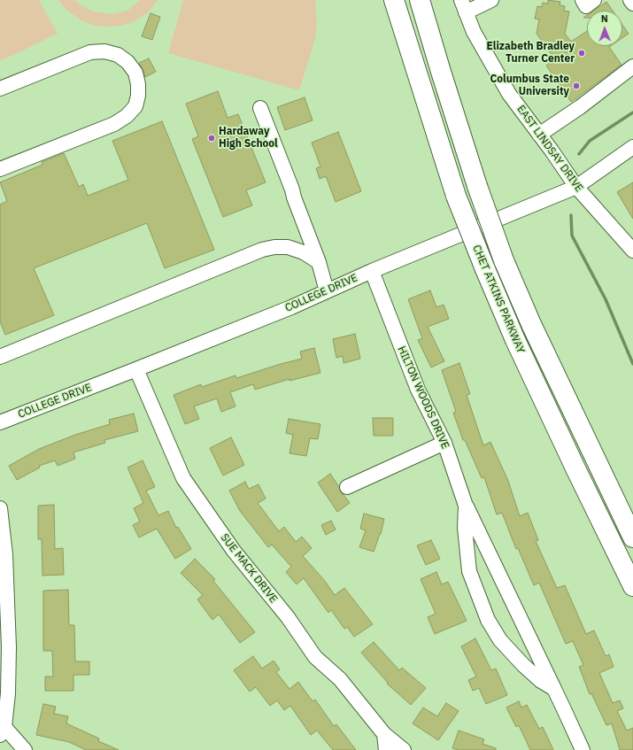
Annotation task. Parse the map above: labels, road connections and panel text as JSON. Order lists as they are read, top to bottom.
{
  "streets": {
    "highway": ["CHET ATKINS PARKWAY"],
    "street": [
      "EAST LINDSAY DRIVE",
      "COLLEGE DRIVE",
      "HILTON WOODS DRIVE",
      "SUE MACK DRIVE"
    ]
  },
  "crossings": [
    ["EAST LINDSAY DRIVE", "COLLEGE DRIVE"],
    ["COLLEGE DRIVE", "HILTON WOODS DRIVE"],
    ["COLLEGE DRIVE", "SUE MACK DRIVE"]
  ],
  "places": ["Elizabeth Bradley Turner Center", "Columbus State University", "Hardaway High School"],
  "north": "top"
}
